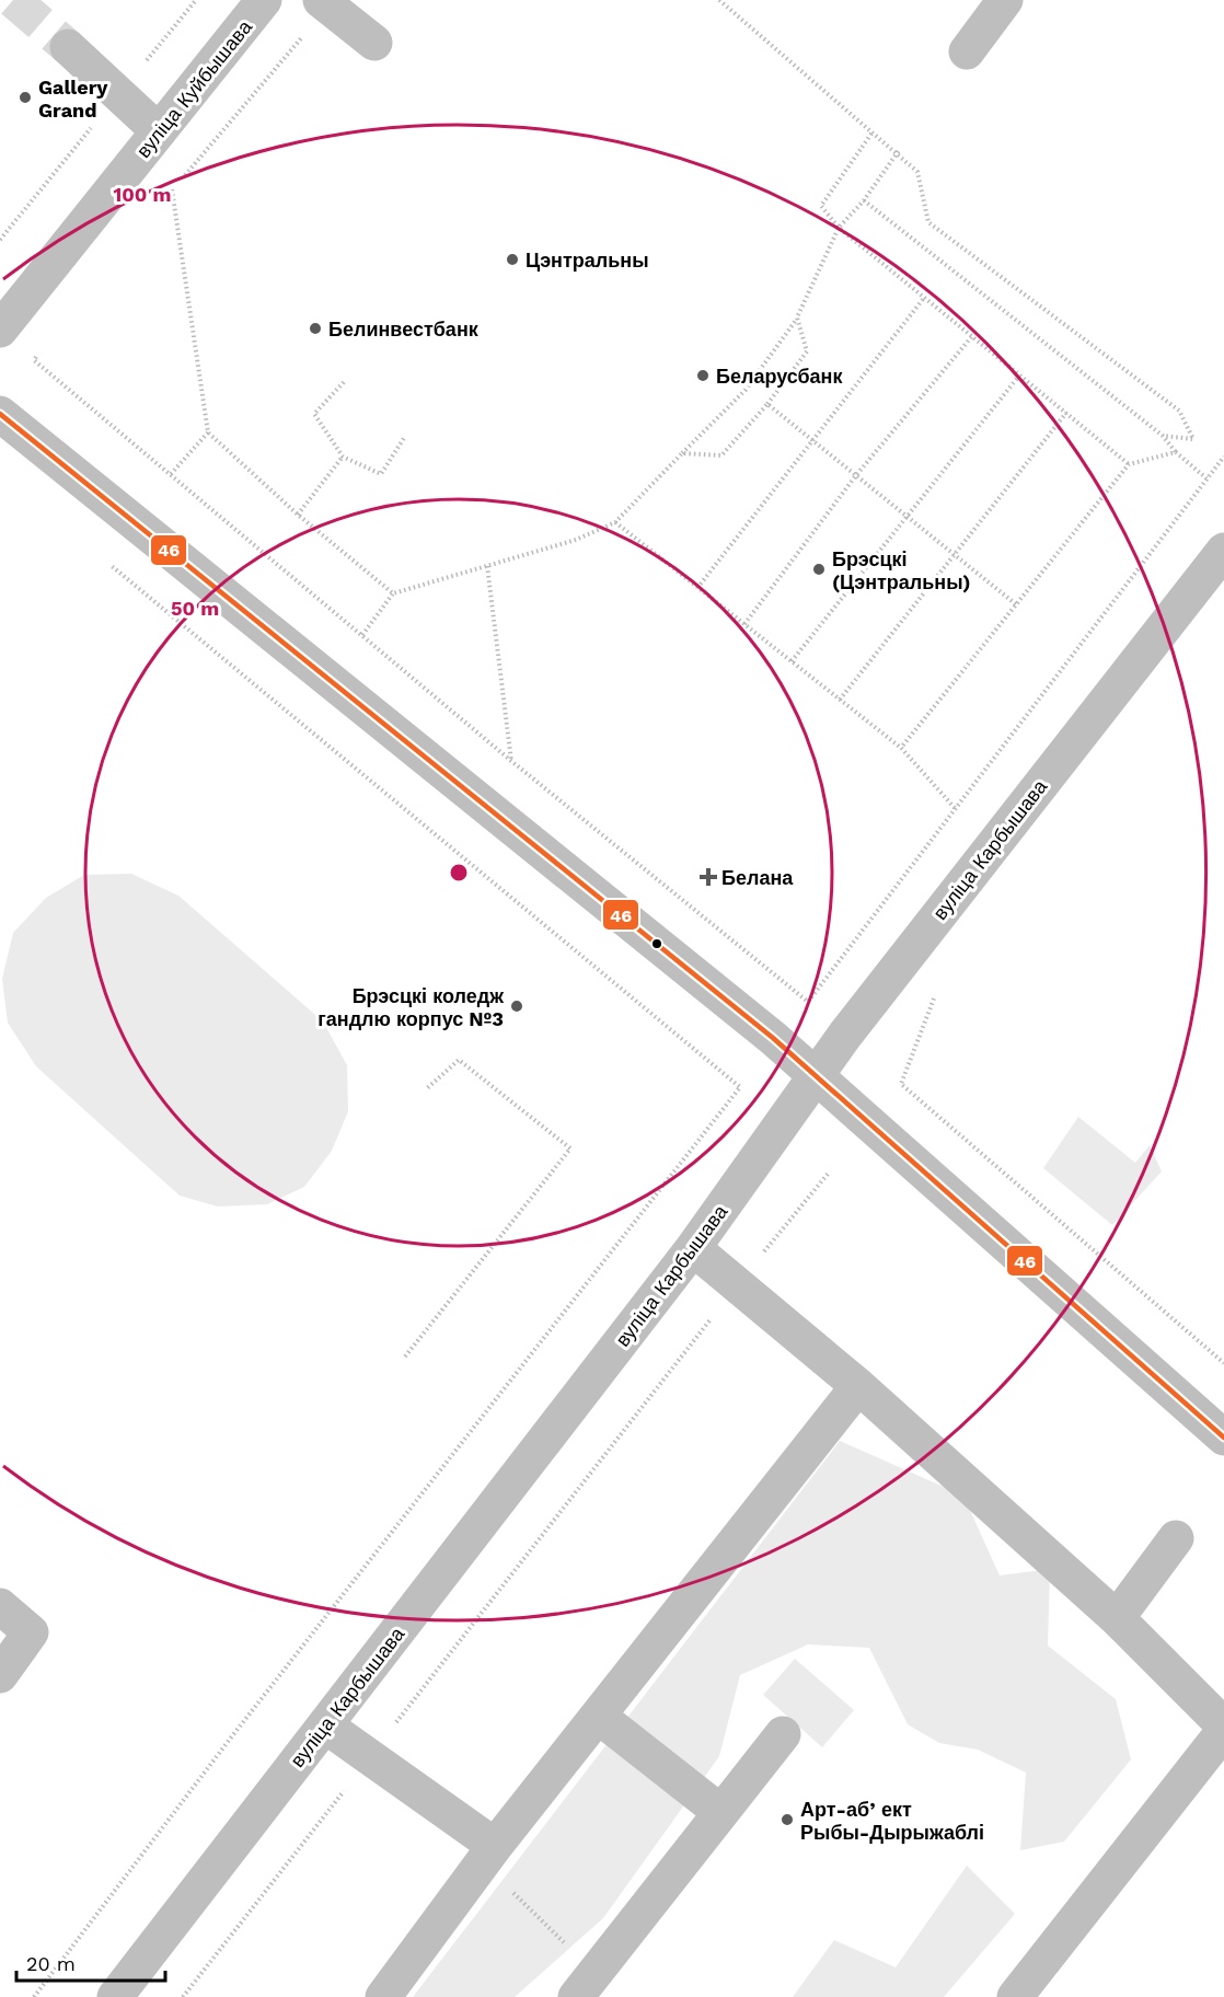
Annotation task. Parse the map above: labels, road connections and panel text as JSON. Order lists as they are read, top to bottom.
{
  "streets": {
    "street": ["вуліца Куйбышава", "вуліца Карбышава"]
  },
  "places": {
    "other": [
      "Gallery Grand",
      "Цэнтральны",
      "Белинвестбанк",
      "Беларусбанк",
      "Брэсцкі (Цэнтральны)",
      "Брэсцкі коледж гандлю корпус №3",
      "Арт-абʼект Рыбы-Дырыжаблі"
    ],
    "health": ["Белана"]
  },
  "lines": ["transit line 46"],
  "scale_bar": "20 m",
  "rings": ["100 m", "50 m"]
}
